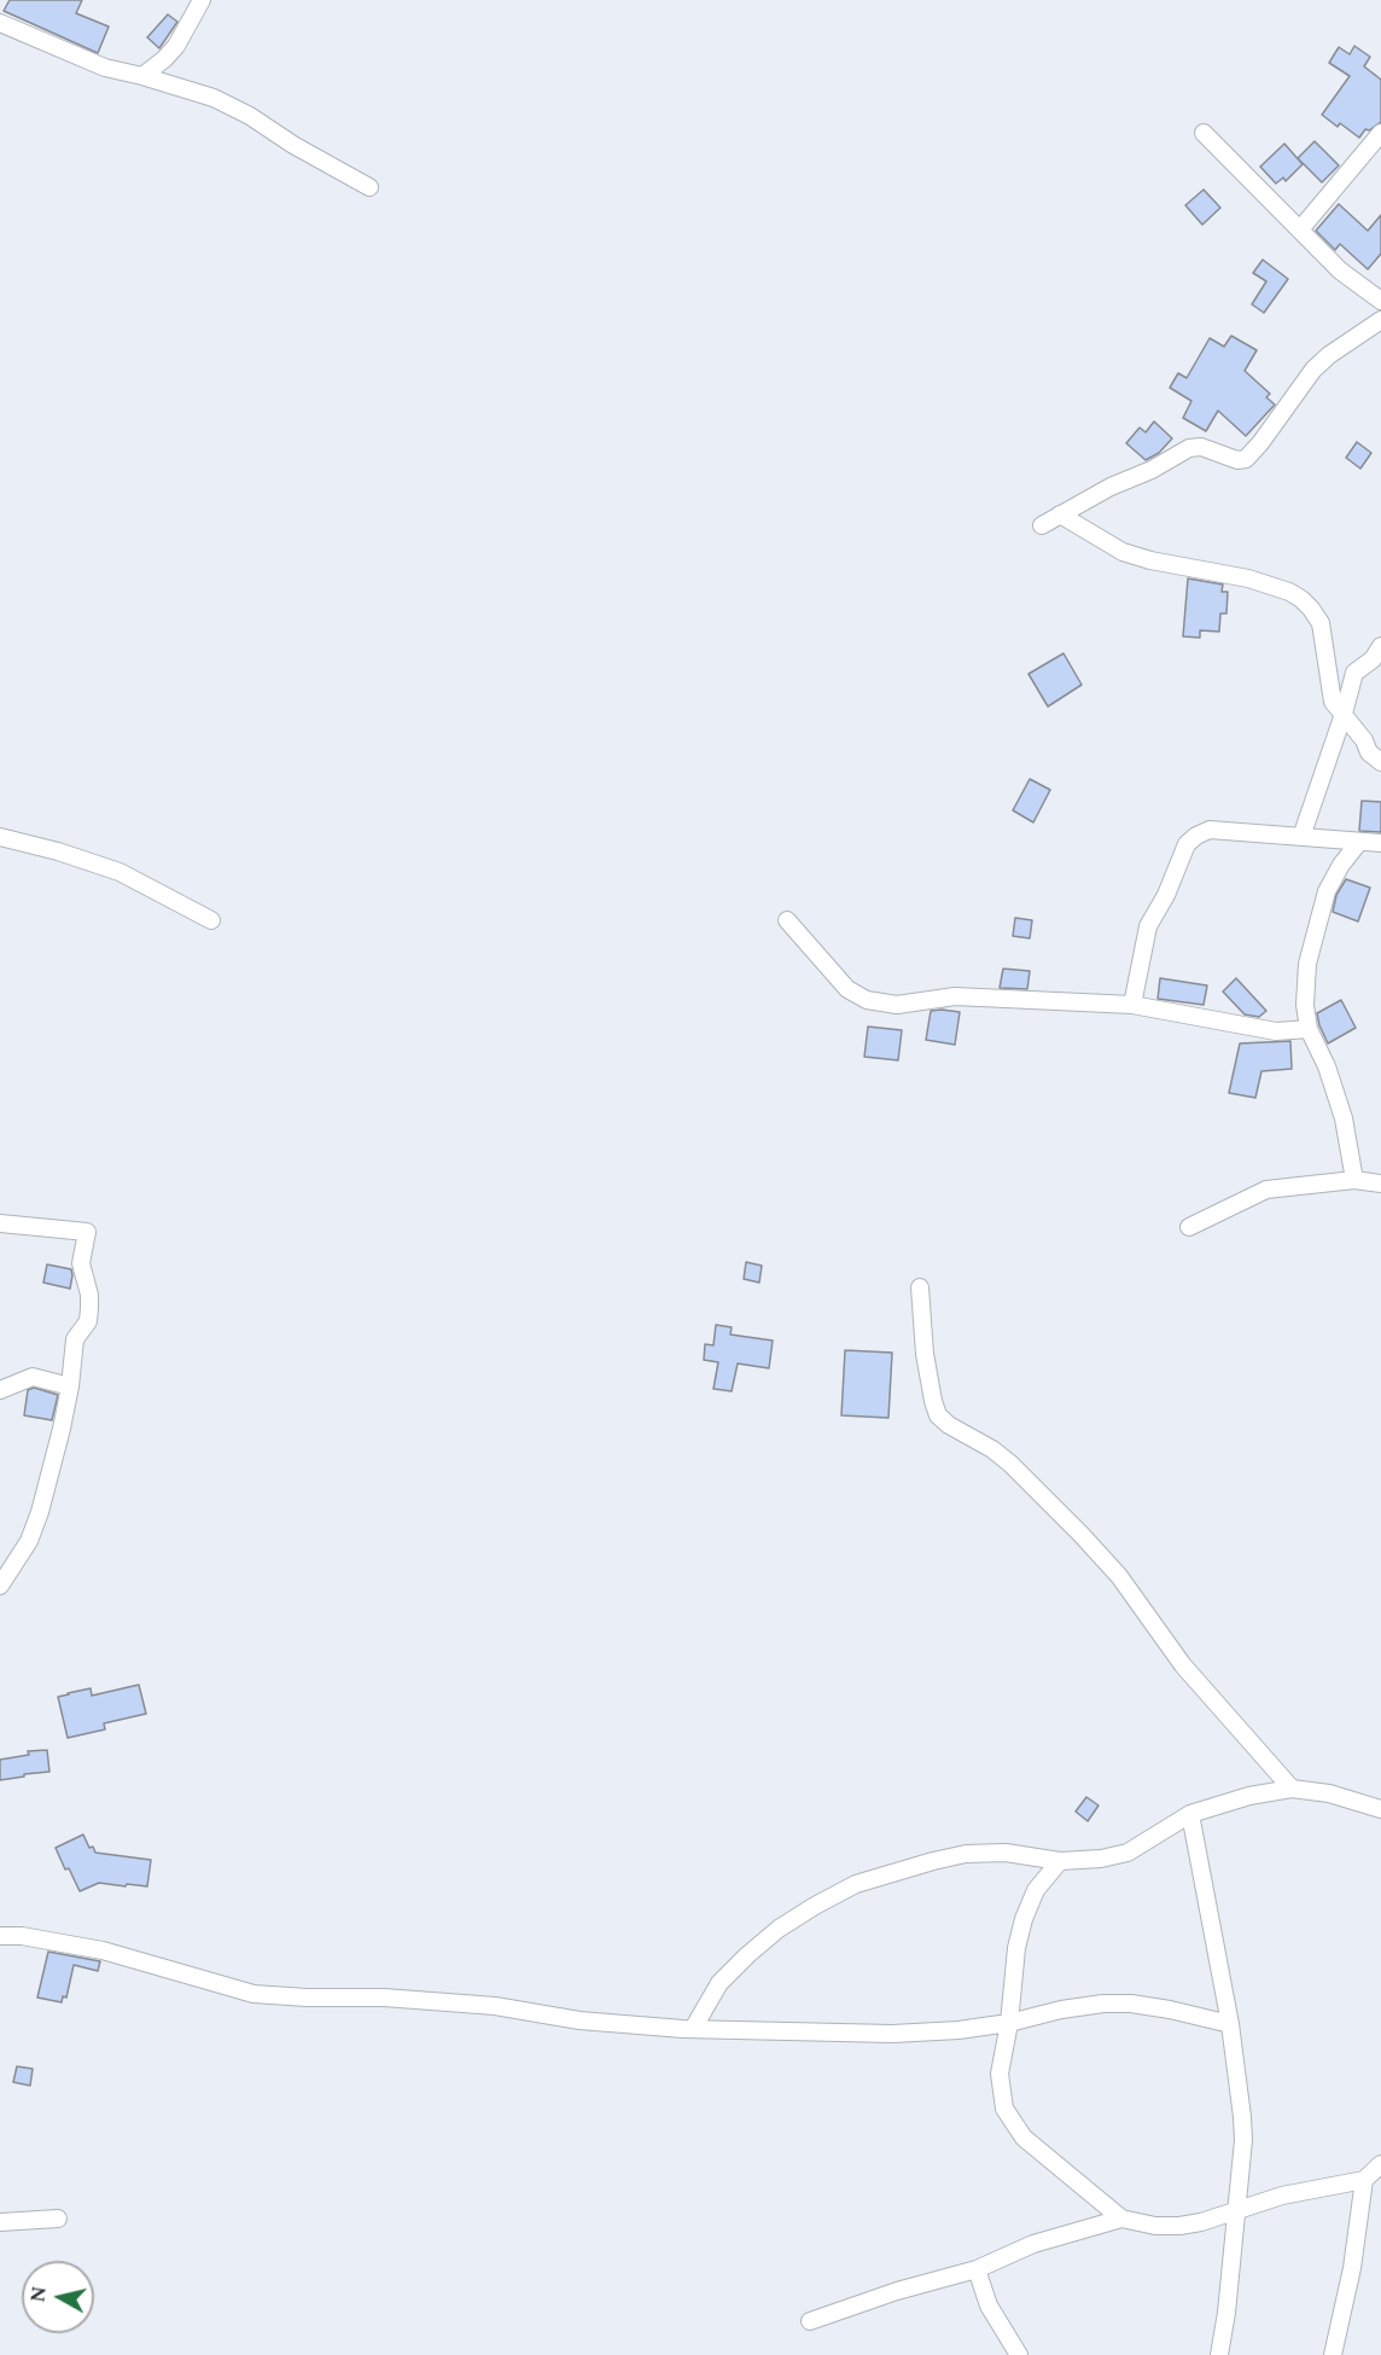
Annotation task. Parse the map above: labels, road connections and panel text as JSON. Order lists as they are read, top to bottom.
{
  "north": "left"
}
